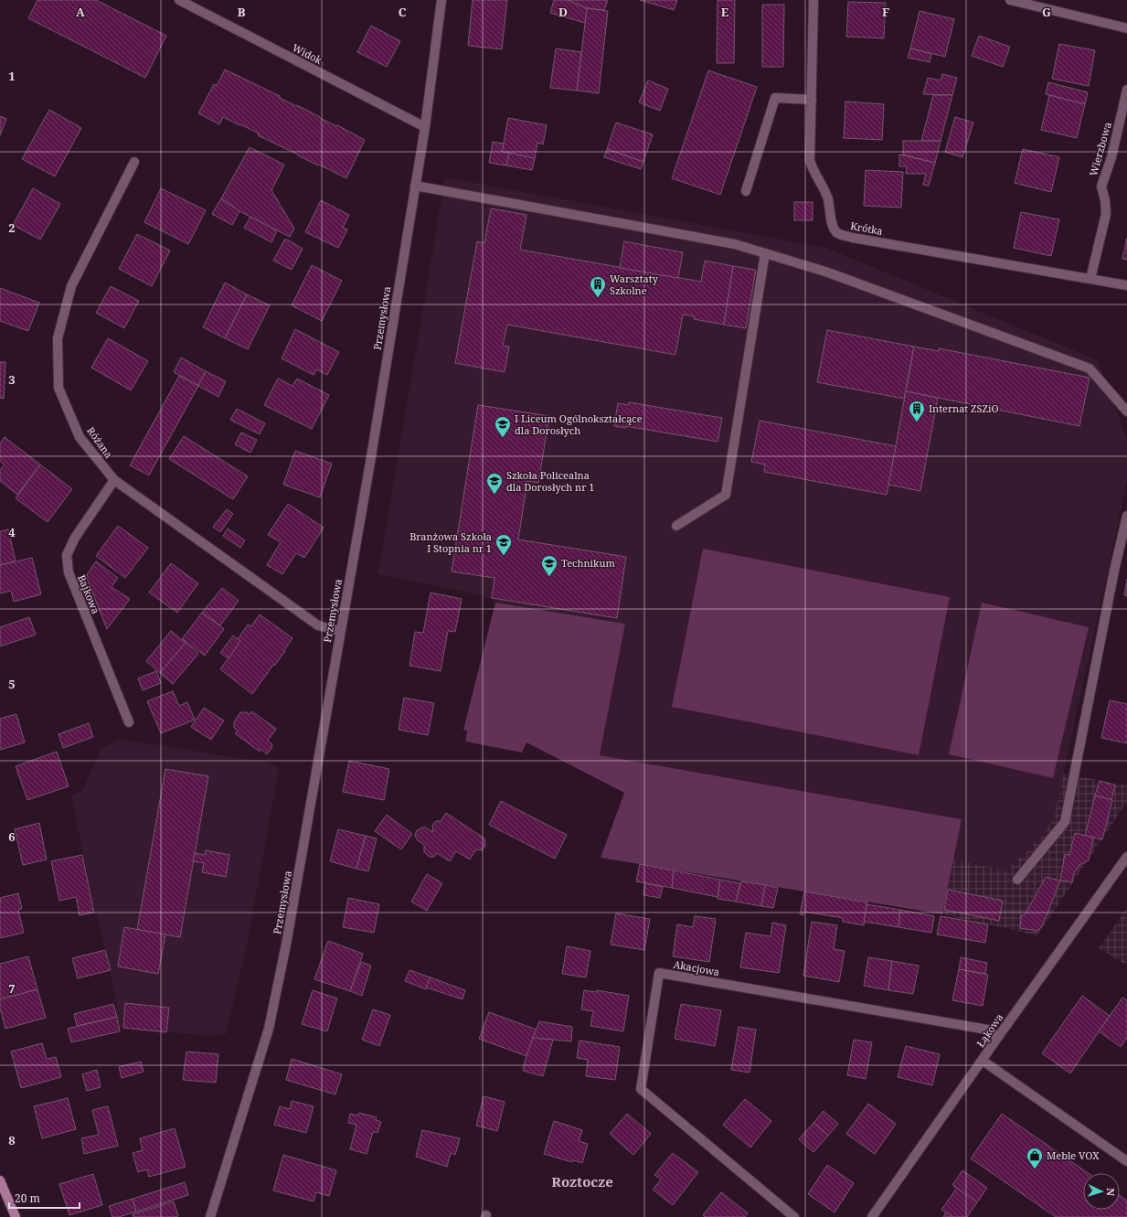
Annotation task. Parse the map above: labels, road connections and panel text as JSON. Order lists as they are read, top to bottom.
{
  "streets": {
    "street": [
      "Widok",
      "Wierzbowa",
      "Krótka",
      "Przemysłowa",
      "Różana",
      "Bajkowa",
      "Akacjowa",
      "Łąkowa"
    ]
  },
  "crossings": [
    ["Widok", "Przemysłowa"],
    ["Wierzbowa", "Krótka"],
    ["Przemysłowa", "Różana"],
    ["Różana", "Bajkowa"],
    ["Akacjowa", "Łąkowa"]
  ],
  "districts": ["Roztocze"],
  "places": {
    "building": ["Warsztaty Szkolne", "Internat ZSZiO"],
    "school or university": [
      "I Liceum Ogólnokształcące dla Dorosłych",
      "Szkoła Policealna dla Dorosłych nr 1",
      "Branżowa Szkoła I Stopnia nr 1",
      "Technikum"
    ],
    "shop": ["Meble VOX"]
  },
  "scale_bar": "20 m",
  "north": "right",
  "grid": {
    "columns": [
      "A",
      "B",
      "C",
      "D",
      "E",
      "F",
      "G"
    ],
    "rows": [
      "1",
      "2",
      "3",
      "4",
      "5",
      "6",
      "7",
      "8"
    ]
  }
}
